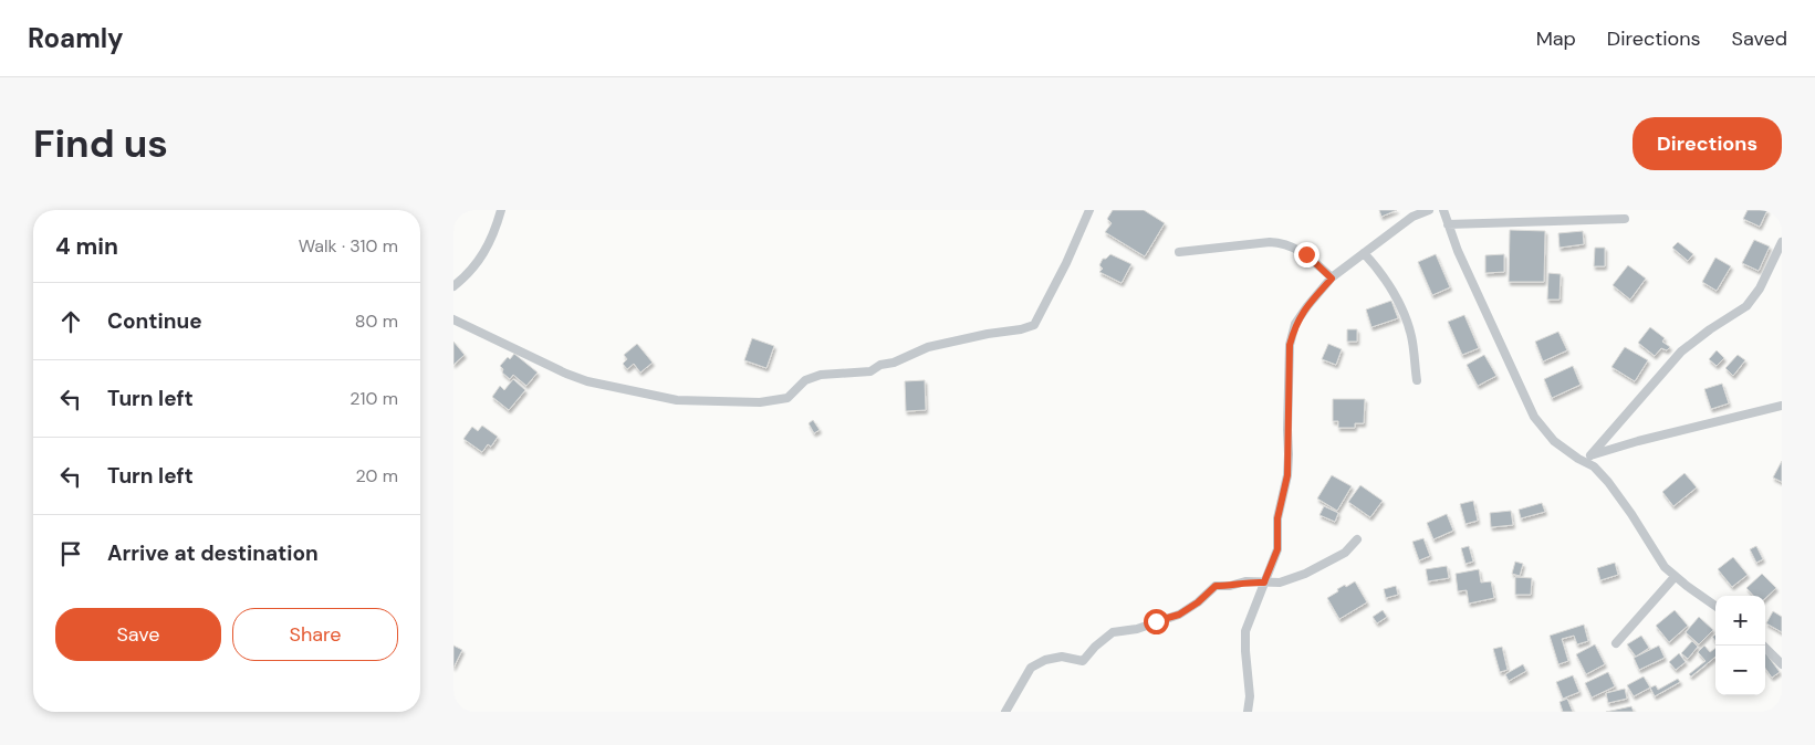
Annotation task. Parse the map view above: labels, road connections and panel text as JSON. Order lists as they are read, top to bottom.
{
  "page": {
    "header": "Roamly",
    "nav": ["Map", "Directions", "Saved"],
    "buttons": [
      "Directions",
      ["Save", "Share"]
    ],
    "title": "Find us",
    "heading": ["4 min", "Walk · 310 m"],
    "list": [
      ["Continue", "80 m"],
      ["Turn left", "210 m"],
      ["Turn left", "20 m"],
      "Arrive at destination"
    ],
    "map_buttons": ["+", "−"]
  }
}
